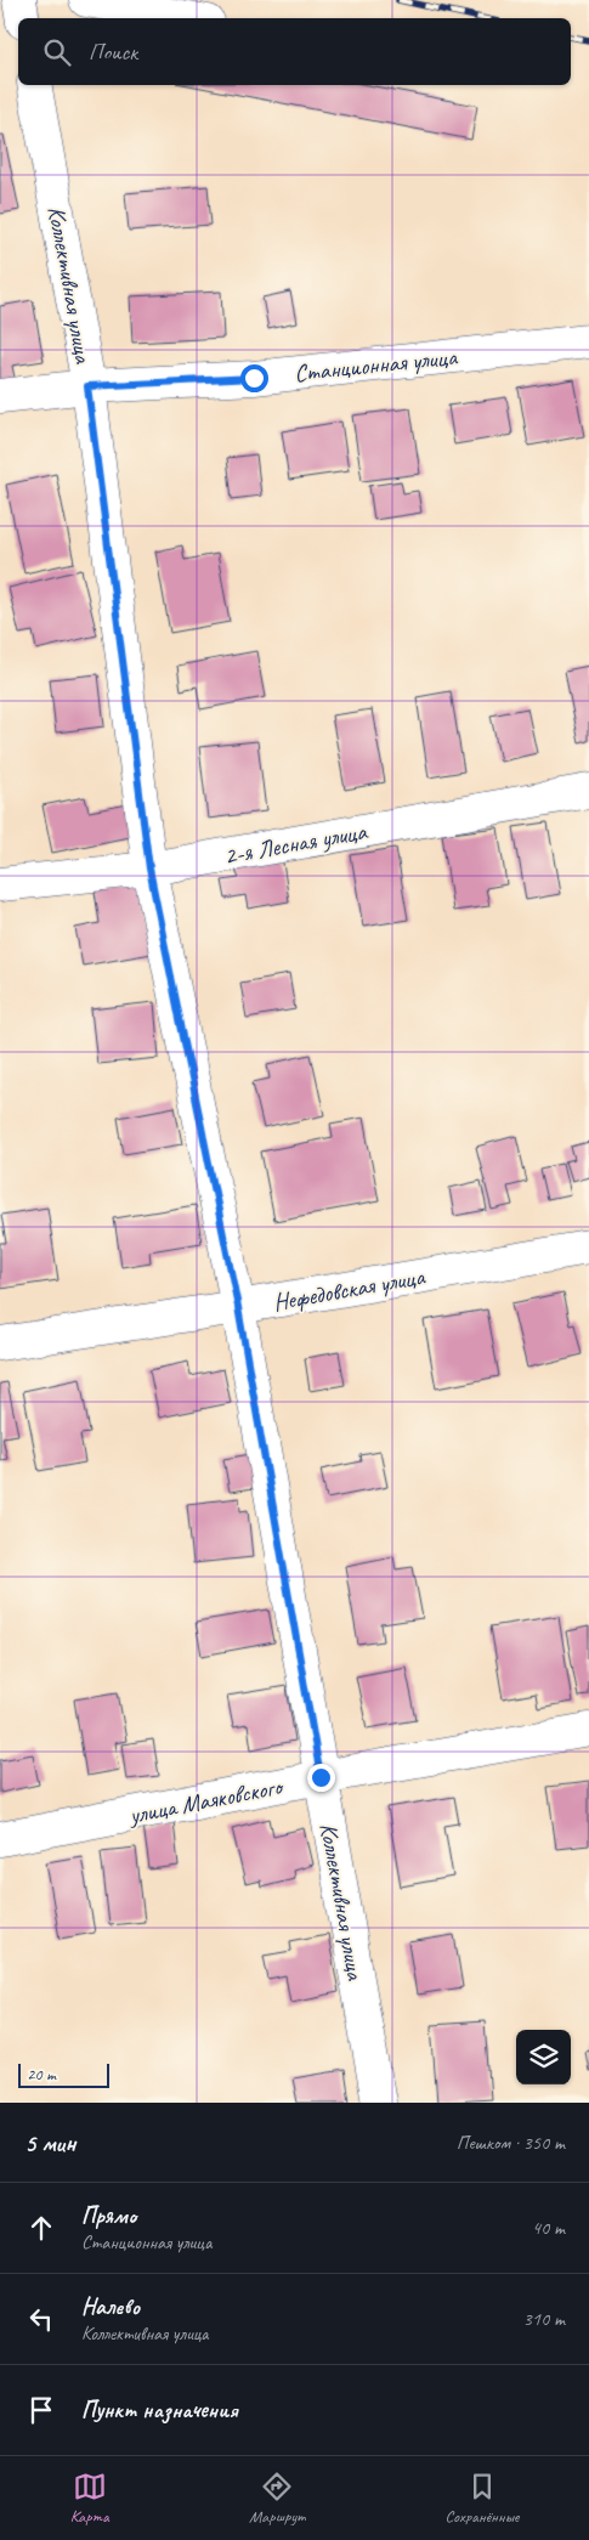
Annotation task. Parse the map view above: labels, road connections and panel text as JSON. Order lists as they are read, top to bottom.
{
  "streets": {
    "street": [
      "Коллективная улица",
      "Станционная улица",
      "2-я Лесная улица",
      "Нефедовская улица",
      "улица Маяковского"
    ]
  },
  "crossings": [
    ["Коллективная улица", "Станционная улица"],
    ["Коллективная улица", "2-я Лесная улица"],
    ["Коллективная улица", "Нефедовская улица"],
    ["Коллективная улица", "улица Маяковского"]
  ],
  "scale_bar": "20 m",
  "page": {
    "search": "Поиск",
    "scale": "20 m",
    "heading": ["5 мин", "Пешком · 350 m"],
    "list": [
      ["Прямо", "Станционная улица", "40 m"],
      ["Налево", "Коллективная улица", "310 m"],
      "Пункт назначения"
    ],
    "nav": ["Карта", "Маршрут", "Сохранённые"]
  }
}
